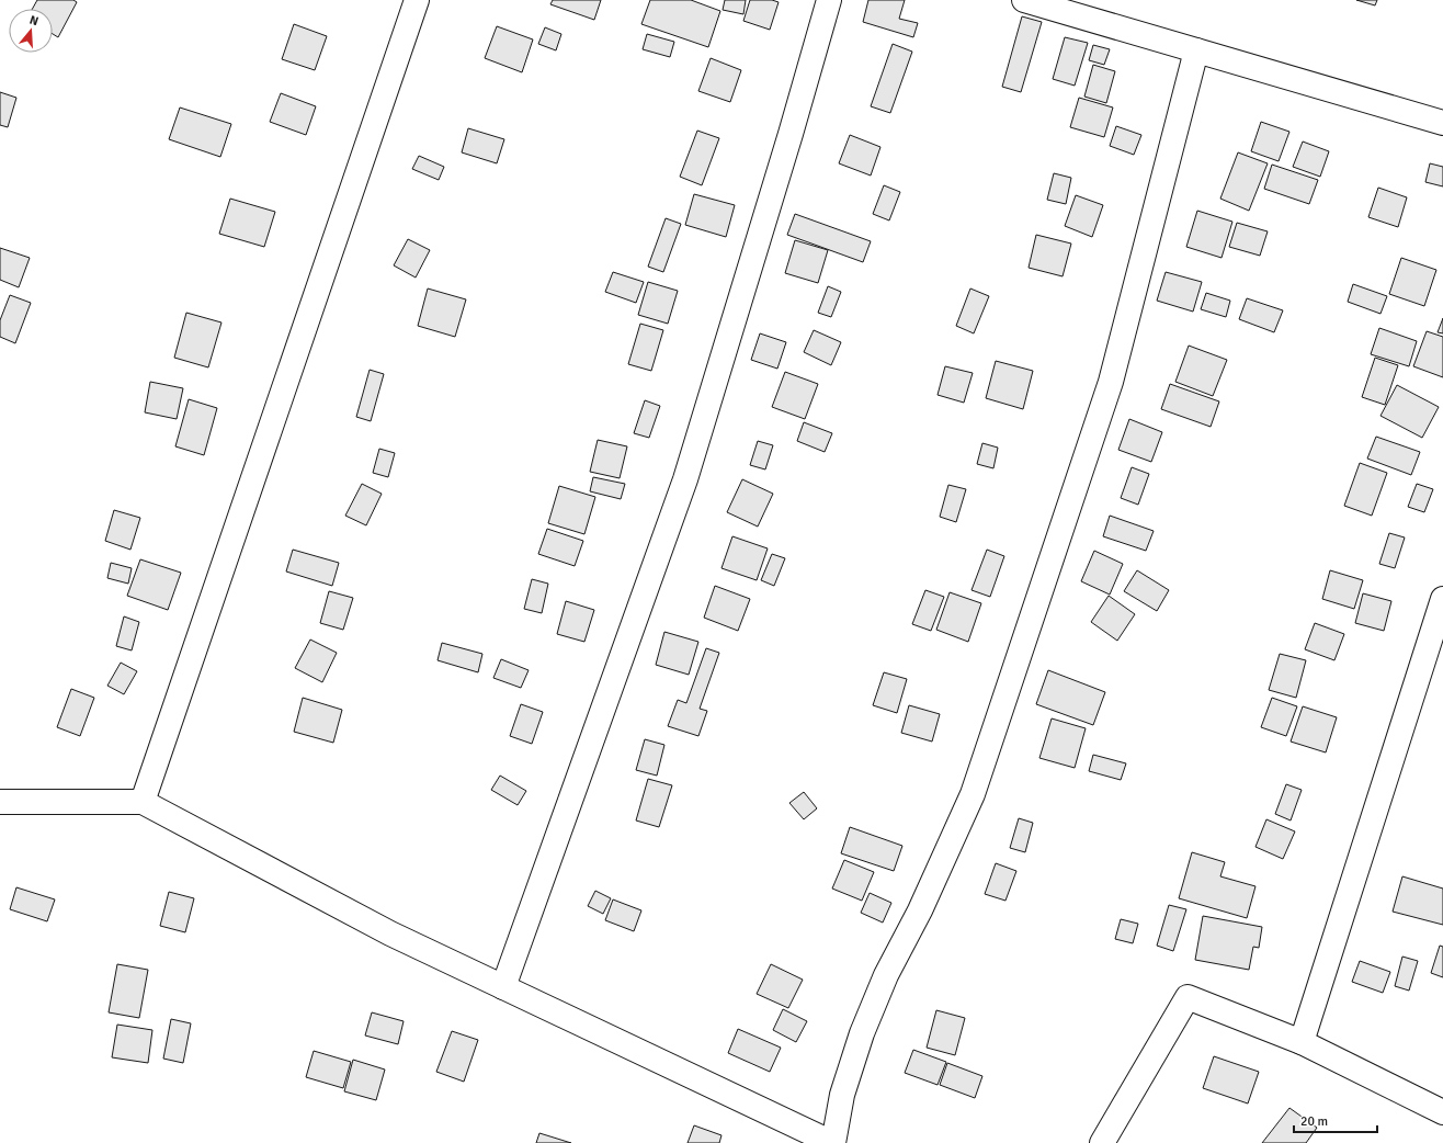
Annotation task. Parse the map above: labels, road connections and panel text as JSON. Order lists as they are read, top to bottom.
{
  "scale_bar": "20 m",
  "north": "top"
}
